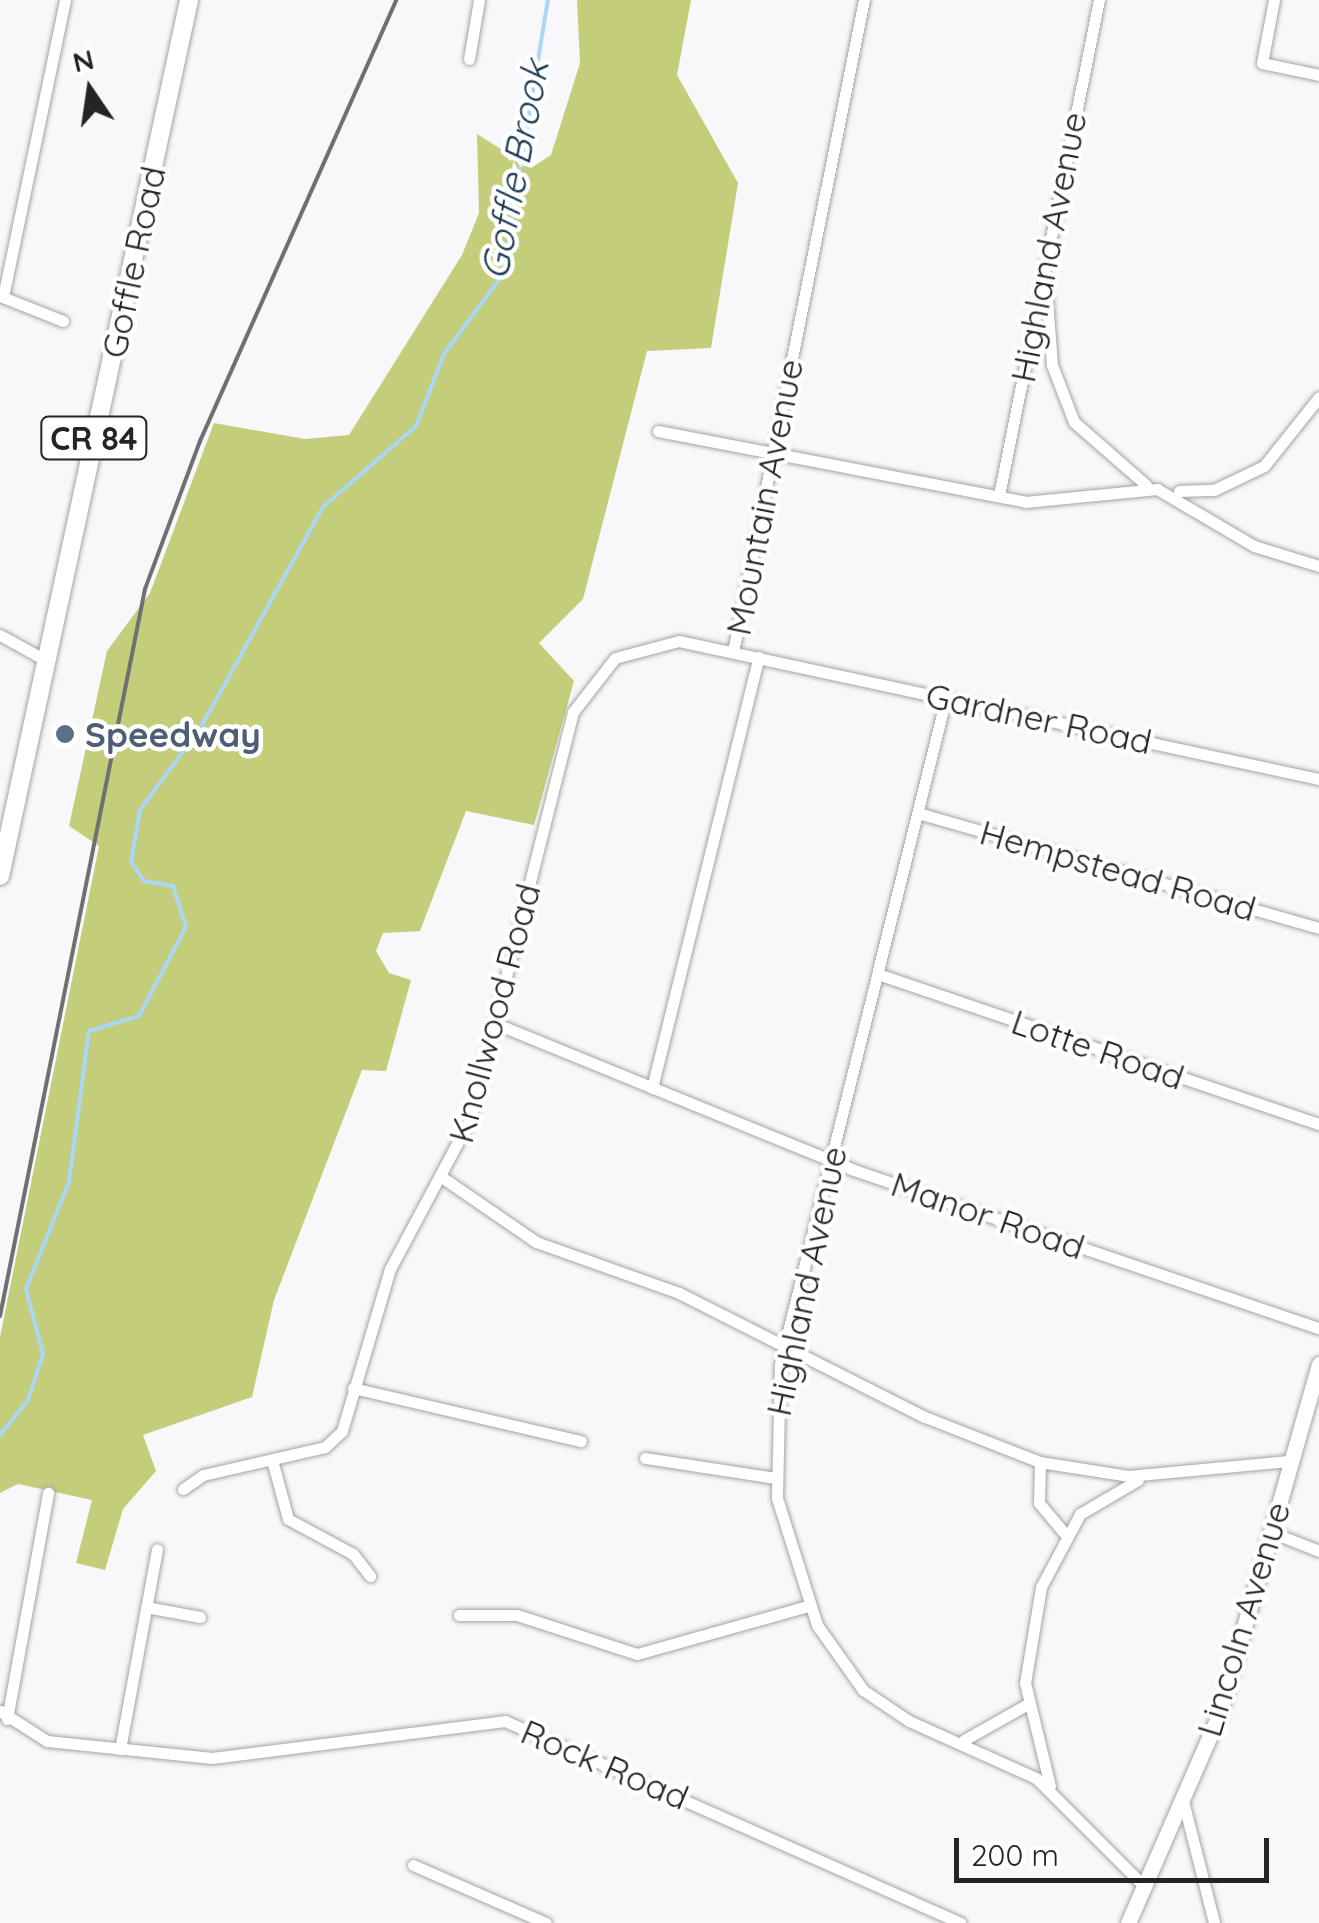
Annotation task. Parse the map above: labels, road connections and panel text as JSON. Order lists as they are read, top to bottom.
{
  "streets": {
    "main road": ["Goffle Road", "CR 84", "Lincoln Avenue"],
    "street": [
      "Highland Avenue",
      "Mountain Avenue",
      "Gardner Road",
      "Hempstead Road",
      "Knollwood Road",
      "Lotte Road",
      "Manor Road",
      "Rock Road"
    ]
  },
  "crossings": [
    ["Highland Avenue", "Gardner Road"],
    ["Highland Avenue", "Hempstead Road"],
    ["Highland Avenue", "Lotte Road"],
    ["Highland Avenue", "Manor Road"],
    ["Highland Avenue", "Lincoln Avenue"],
    ["Mountain Avenue", "Gardner Road"],
    ["Mountain Avenue", "Knollwood Road"],
    ["Mountain Avenue", "Manor Road"],
    ["Knollwood Road", "Manor Road"]
  ],
  "water": ["Goffle Brook"],
  "places": ["Speedway"],
  "scale_bar": "200 m",
  "north": "top"
}
